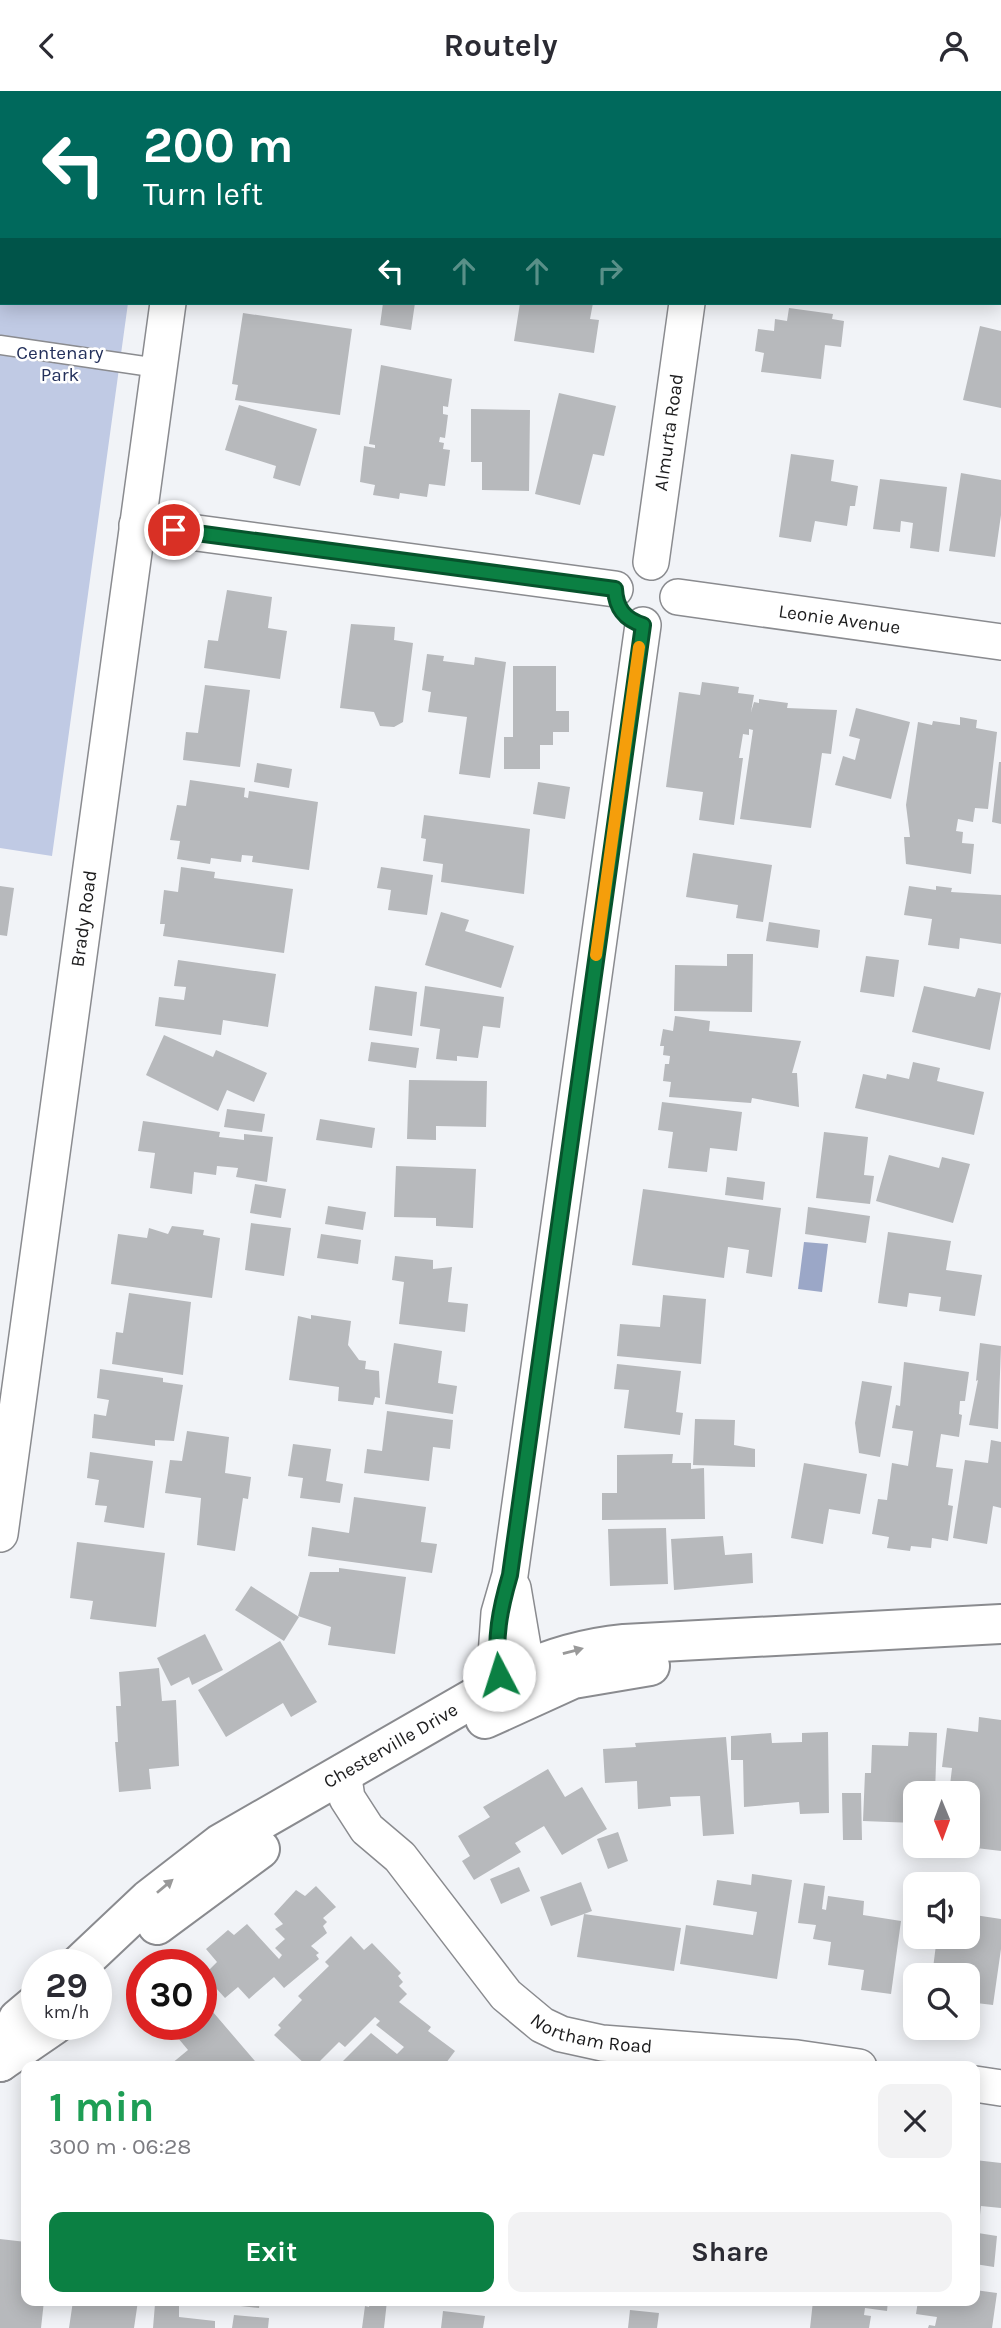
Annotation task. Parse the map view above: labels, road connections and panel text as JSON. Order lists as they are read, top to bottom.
{
  "streets": {
    "street": [
      "Almurta Road",
      "Leonie Avenue",
      "Brady Road",
      "Chesterville Drive",
      "Northam Road"
    ]
  },
  "crossings": [
    ["Almurta Road", "Leonie Avenue"],
    ["Chesterville Drive", "Northam Road"]
  ],
  "parks": ["Centenary Park"],
  "north": "bottom",
  "page": {
    "header": "Routely",
    "turn": ["200 m", "Turn left"],
    "speed": "29 km/h",
    "limit": "30",
    "heading": ["1 min", "300 m · 06:28"],
    "buttons": ["Exit", "Share"]
  }
}
